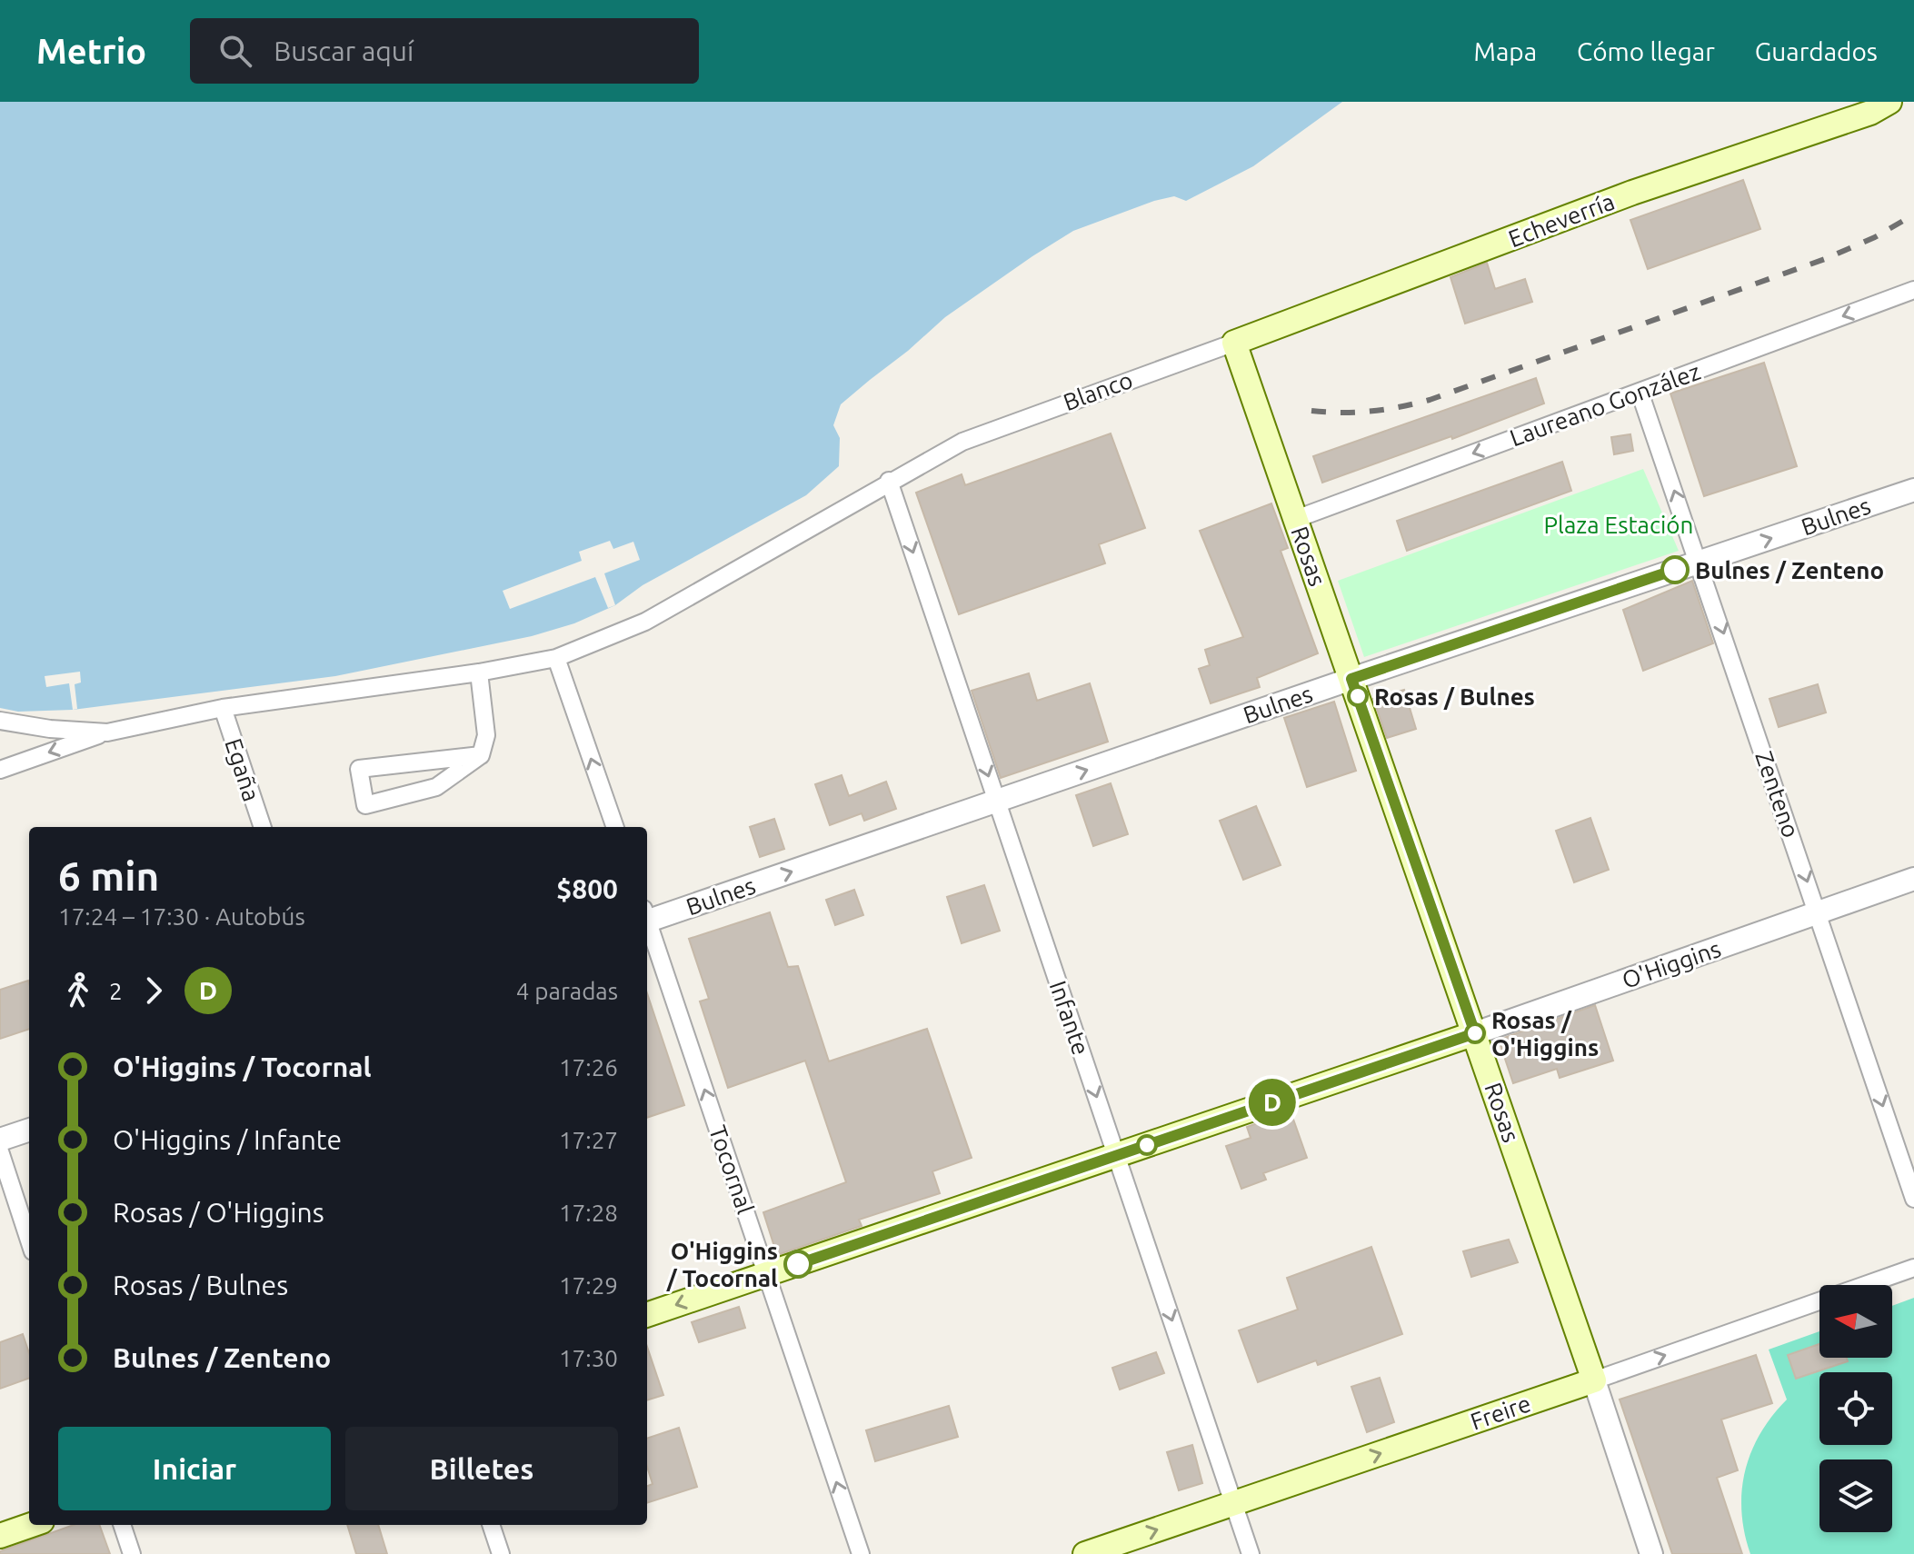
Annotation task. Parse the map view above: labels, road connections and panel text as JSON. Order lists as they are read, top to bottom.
{
  "streets": {
    "main road": [
      "Echeverría",
      "Rosas",
      "O'Higgins",
      "Freire"
    ],
    "street": [
      "Blanco",
      "Laureano González",
      "Bulnes",
      "Egaña",
      "Zenteno",
      "Infante",
      "Tocornal"
    ]
  },
  "crossings": [
    ["Echeverría", "Blanco"],
    ["Echeverría", "Rosas"],
    ["Blanco", "Rosas"],
    ["Blanco", "Egaña"],
    ["Blanco", "Infante"],
    ["Laureano González", "Rosas"],
    ["Laureano González", "Zenteno"],
    ["Bulnes", "Rosas"],
    ["Bulnes", "Zenteno"],
    ["Bulnes", "Infante"],
    ["Rosas", "O'Higgins"],
    ["Rosas", "Freire"],
    ["Zenteno", "O'Higgins"],
    ["O'Higgins", "Infante"],
    ["O'Higgins", "Tocornal"],
    ["Infante", "Freire"]
  ],
  "one_way": [
    "Laureano González",
    "Bulnes",
    "Infante",
    "Tocornal",
    "Freire"
  ],
  "parks": ["Plaza Estación"],
  "places": [
    "Bulnes / Zenteno",
    "Rosas / Bulnes",
    "Rosas / O'Higgins",
    "O'Higgins / Tocornal"
  ],
  "lines": ["bus line D"],
  "north": "left",
  "page": {
    "header": "Metrio",
    "search": "Buscar aquí",
    "nav": ["Mapa", "Cómo llegar", "Guardados"],
    "on_map": "D",
    "heading": ["6 min", "17:24 – 17:30 · Autobús", "$800"],
    "legs": ["2", "D", "4 paradas"],
    "list": [
      {
        "name": "O'Higgins / Tocornal",
        "value": "17:26"
      },
      {
        "name": "O'Higgins / Infante",
        "value": "17:27"
      },
      {
        "name": "Rosas / O'Higgins",
        "value": "17:28"
      },
      {
        "name": "Rosas / Bulnes",
        "value": "17:29"
      },
      {
        "name": "Bulnes / Zenteno",
        "value": "17:30"
      }
    ],
    "buttons": ["Iniciar", "Billetes"]
  }
}
